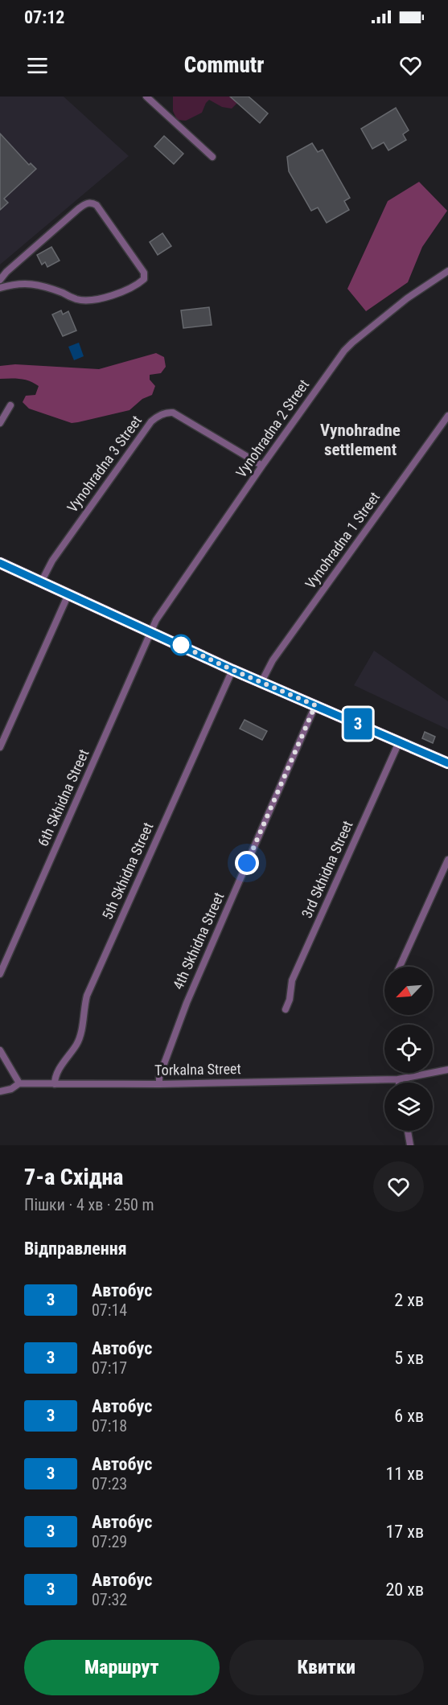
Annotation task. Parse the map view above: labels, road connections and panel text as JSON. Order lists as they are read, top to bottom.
{
  "streets": {
    "street": [
      "Vynohradna 2 Street",
      "Vynohradna 3 Street",
      "Vynohradna 1 Street",
      "6th Skhidna Street",
      "3rd Skhidna Street",
      "5th Skhidna Street",
      "4th Skhidna Street",
      "Torkalna Street"
    ]
  },
  "crossings": [
    ["Vynohradna 2 Street", "Vynohradna 3 Street"],
    ["Vynohradna 2 Street", "6th Skhidna Street"],
    ["5th Skhidna Street", "Torkalna Street"],
    ["4th Skhidna Street", "Torkalna Street"]
  ],
  "districts": ["Vynohradne settlement"],
  "lines": ["bus line 3"],
  "north": "bottom left",
  "page": {
    "status": "07:12",
    "header": "Commutr",
    "on_map": "3",
    "heading": [
      ["7-а Східна", "Пішки · 4 хв · 250 m"],
      "Відправлення"
    ],
    "list": [
      {
        "mark": "3",
        "name": "Автобус",
        "note": "07:14",
        "value": "2 хв"
      },
      {
        "mark": "3",
        "name": "Автобус",
        "note": "07:17",
        "value": "5 хв"
      },
      {
        "mark": "3",
        "name": "Автобус",
        "note": "07:18",
        "value": "6 хв"
      },
      {
        "mark": "3",
        "name": "Автобус",
        "note": "07:23",
        "value": "11 хв"
      },
      {
        "mark": "3",
        "name": "Автобус",
        "note": "07:29",
        "value": "17 хв"
      },
      {
        "mark": "3",
        "name": "Автобус",
        "note": "07:32",
        "value": "20 хв"
      }
    ],
    "buttons": ["Маршрут", "Квитки"]
  }
}
